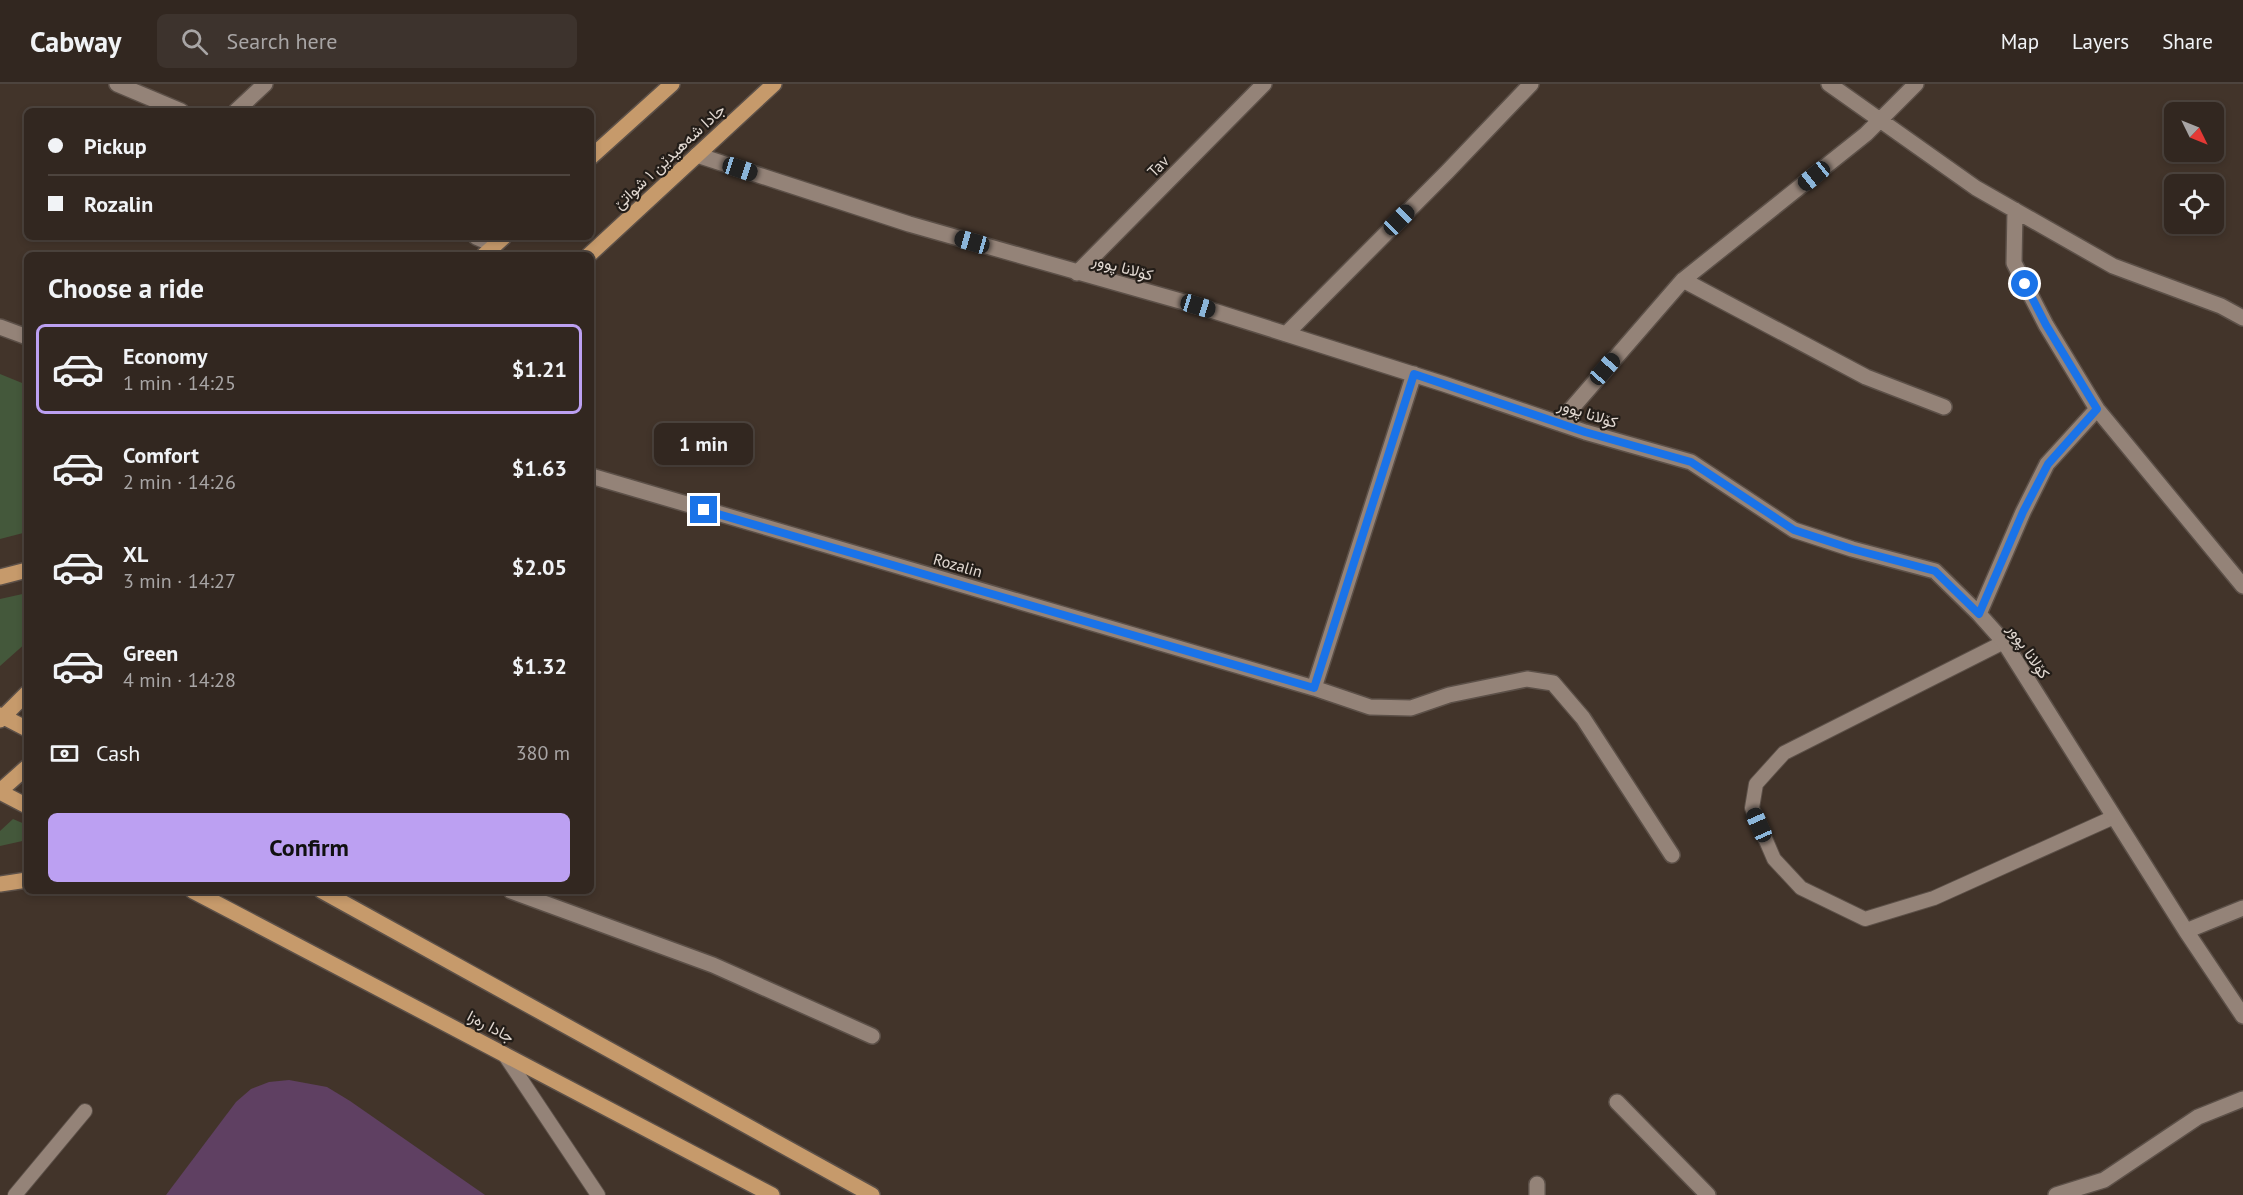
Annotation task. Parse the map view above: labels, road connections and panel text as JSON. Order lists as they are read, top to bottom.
{
  "streets": {
    "main road": ["جادا شەهیدێن ١ شواتێ", "جادا ره‌زا"],
    "street": ["Tav", "کۆلانا پوور", "Rozalin"]
  },
  "crossings": [
    ["جادا شەهیدێن ١ شواتێ", "کۆلانا پوور"],
    ["Tav", "کۆلانا پوور"]
  ],
  "north": "bottom right",
  "page": {
    "header": "Cabway",
    "search": "Search here",
    "nav": ["Map", "Layers", "Share"],
    "banner": ["Pickup", "Rozalin"],
    "heading": "Choose a ride",
    "list": [
      {
        "name": "Economy",
        "note": "1 min · 14:25",
        "value": "$1.21"
      },
      {
        "name": "Comfort",
        "note": "2 min · 14:26",
        "value": "$1.63"
      },
      {
        "name": "XL",
        "note": "3 min · 14:27",
        "value": "$2.05"
      },
      {
        "name": "Green",
        "note": "4 min · 14:28",
        "value": "$1.32"
      }
    ],
    "bubble": "1 min",
    "pay": ["Cash", "380 m"],
    "buttons": "Confirm"
  }
}
